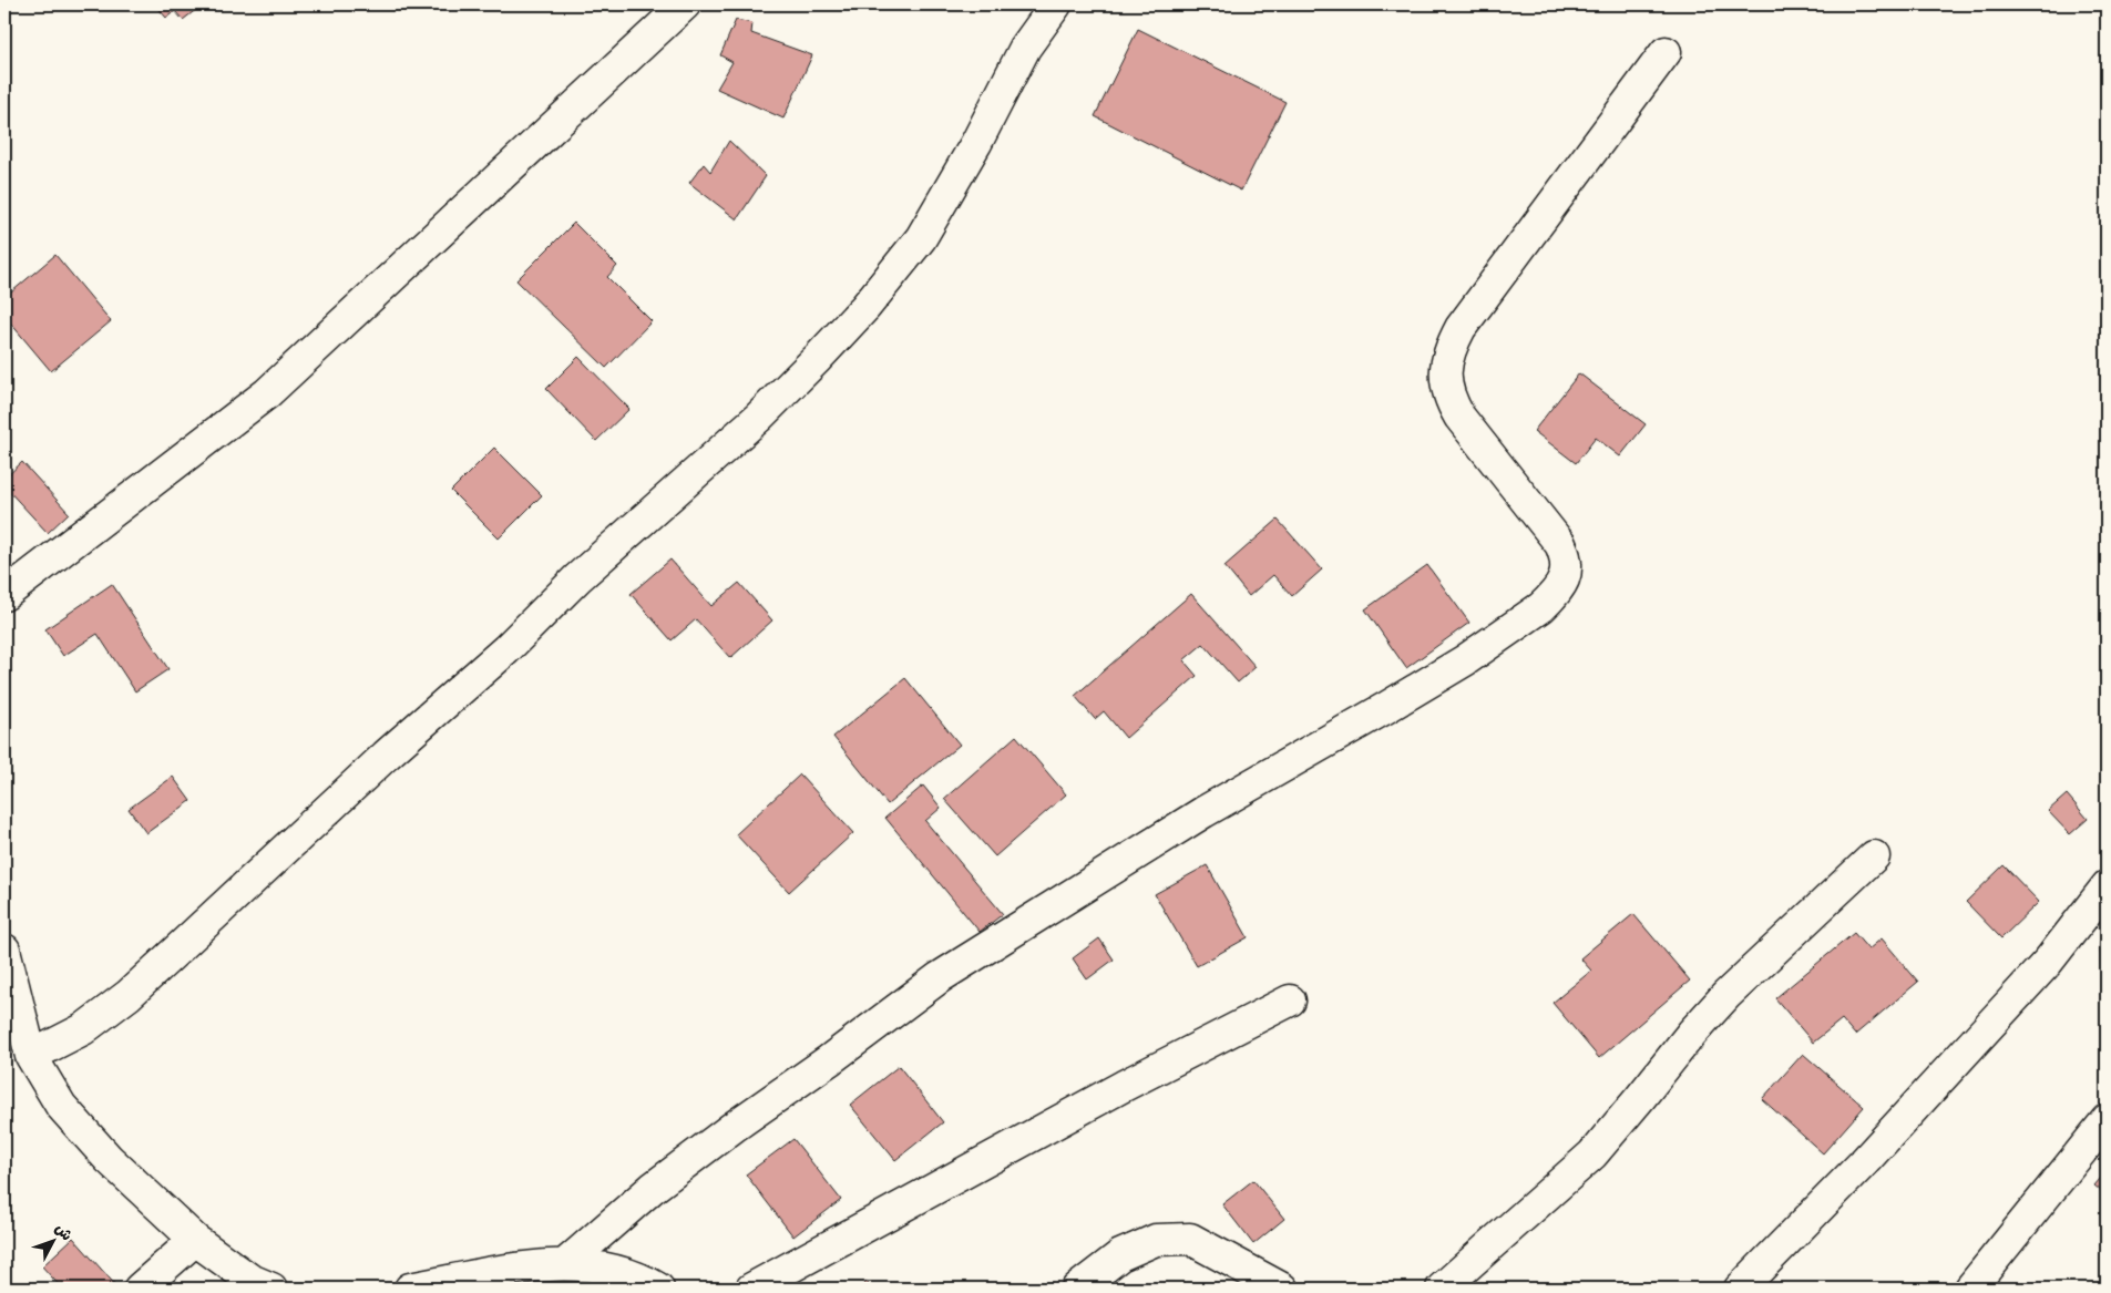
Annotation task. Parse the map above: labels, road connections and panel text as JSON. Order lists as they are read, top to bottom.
{
  "north": "top right"
}
